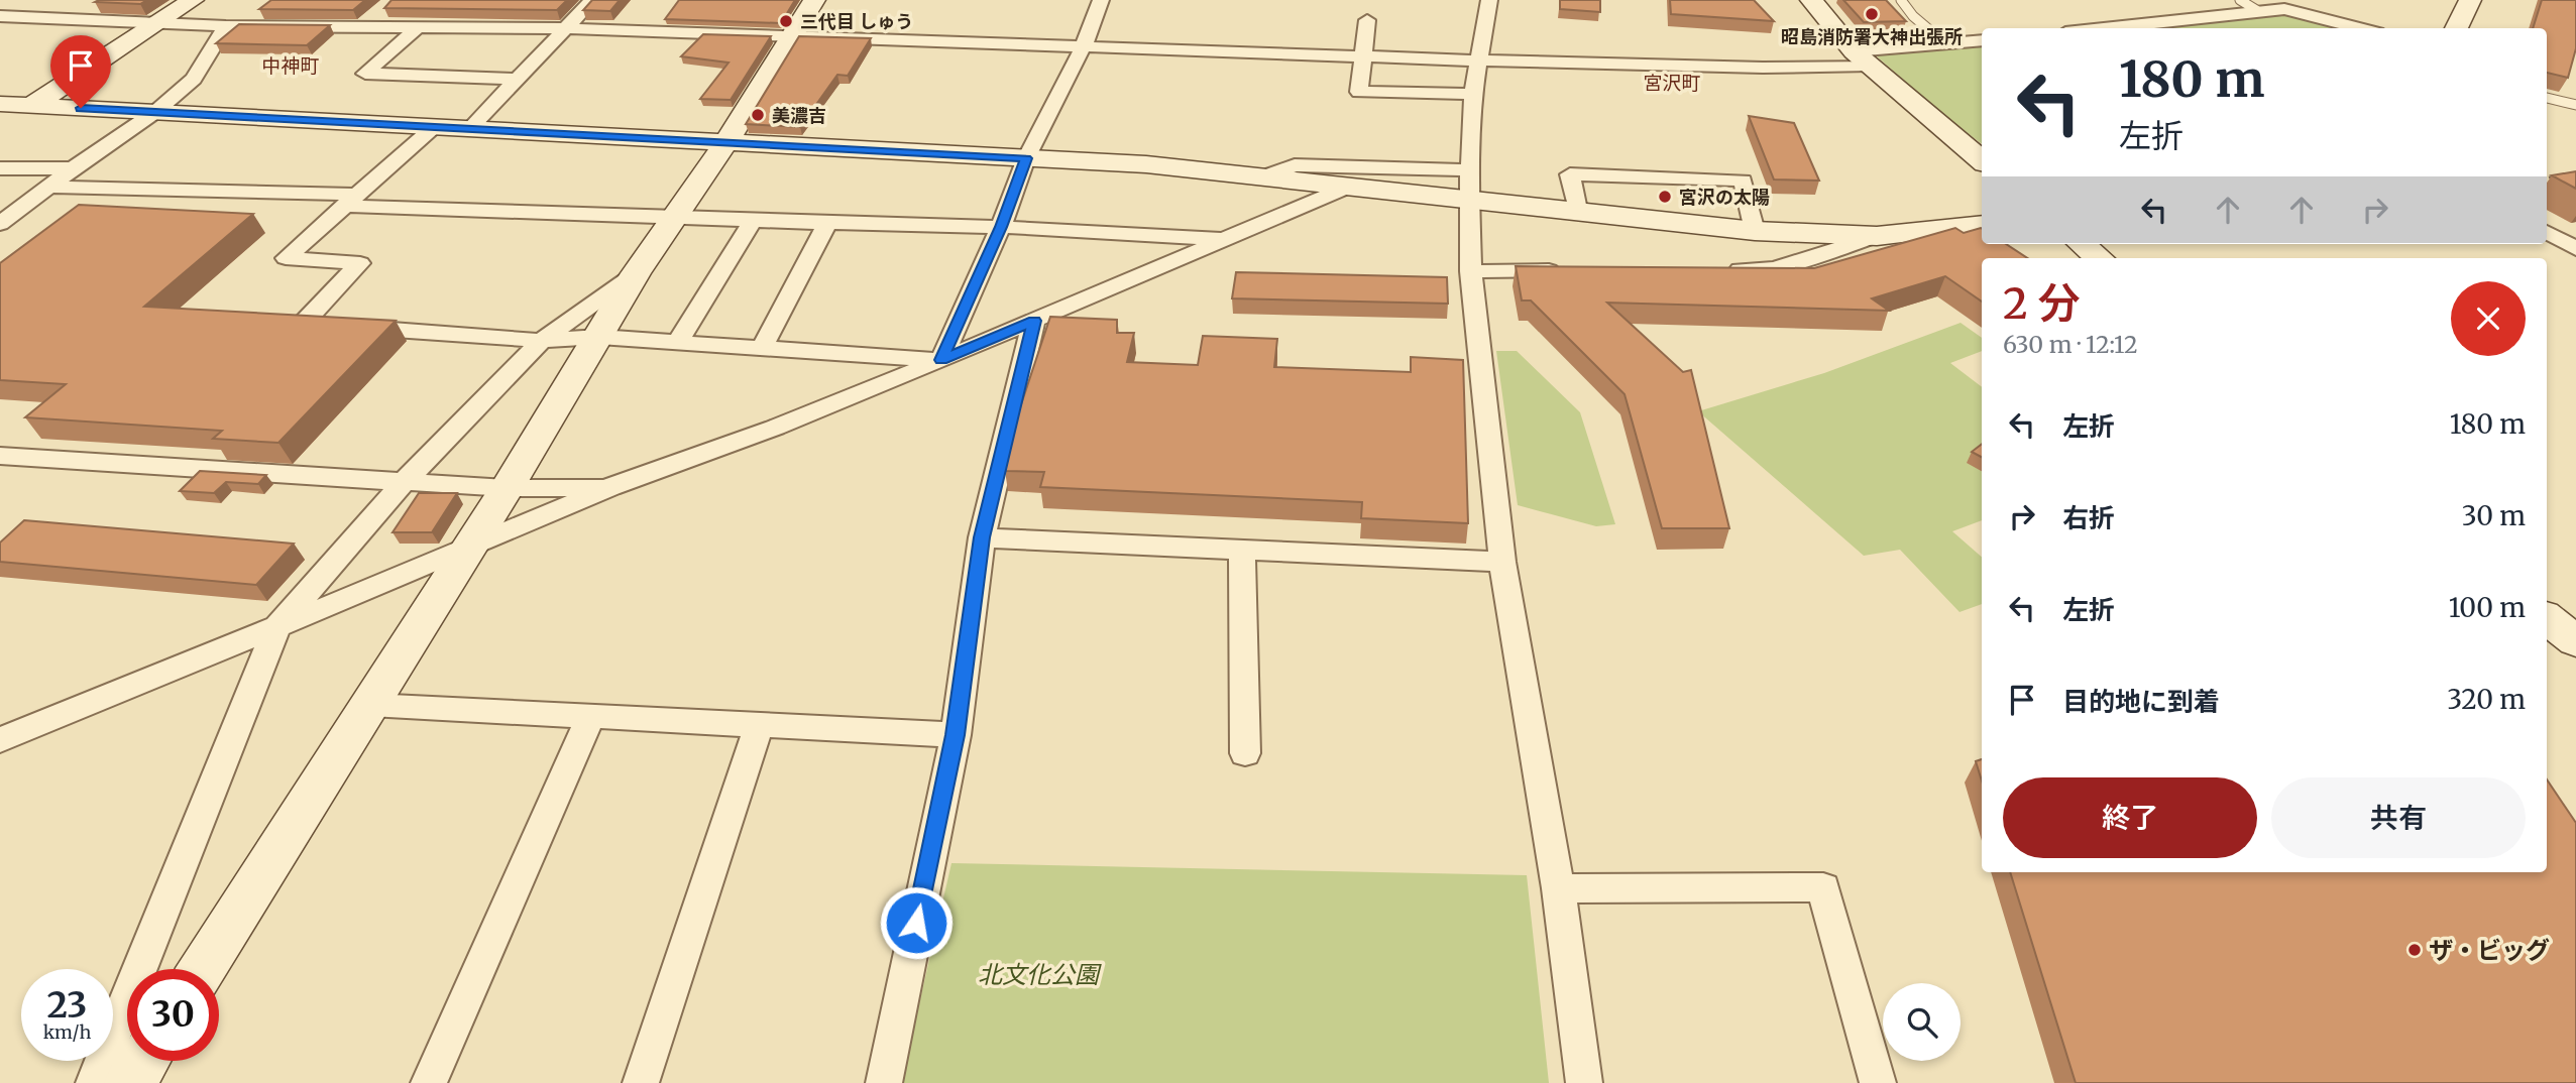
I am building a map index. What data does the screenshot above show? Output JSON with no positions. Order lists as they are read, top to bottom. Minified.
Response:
{"districts":["中神町","宮沢町"],"parks":["北文化公園"],"places":["昭島消防署大神出張所","三代目 しゅう","美濃吉","宮沢の太陽","ザ・ビッグ"],"page":{"turn":["180 m","左折"],"heading":["2 分","630 m · 12:12"],"list":[{"name":"左折","value":"180 m"},{"name":"右折","value":"30 m"},{"name":"左折","value":"100 m"},{"name":"目的地に到着","value":"320 m"}],"buttons":["終了","共有"],"speed":"23 km/h","limit":"30"}}
